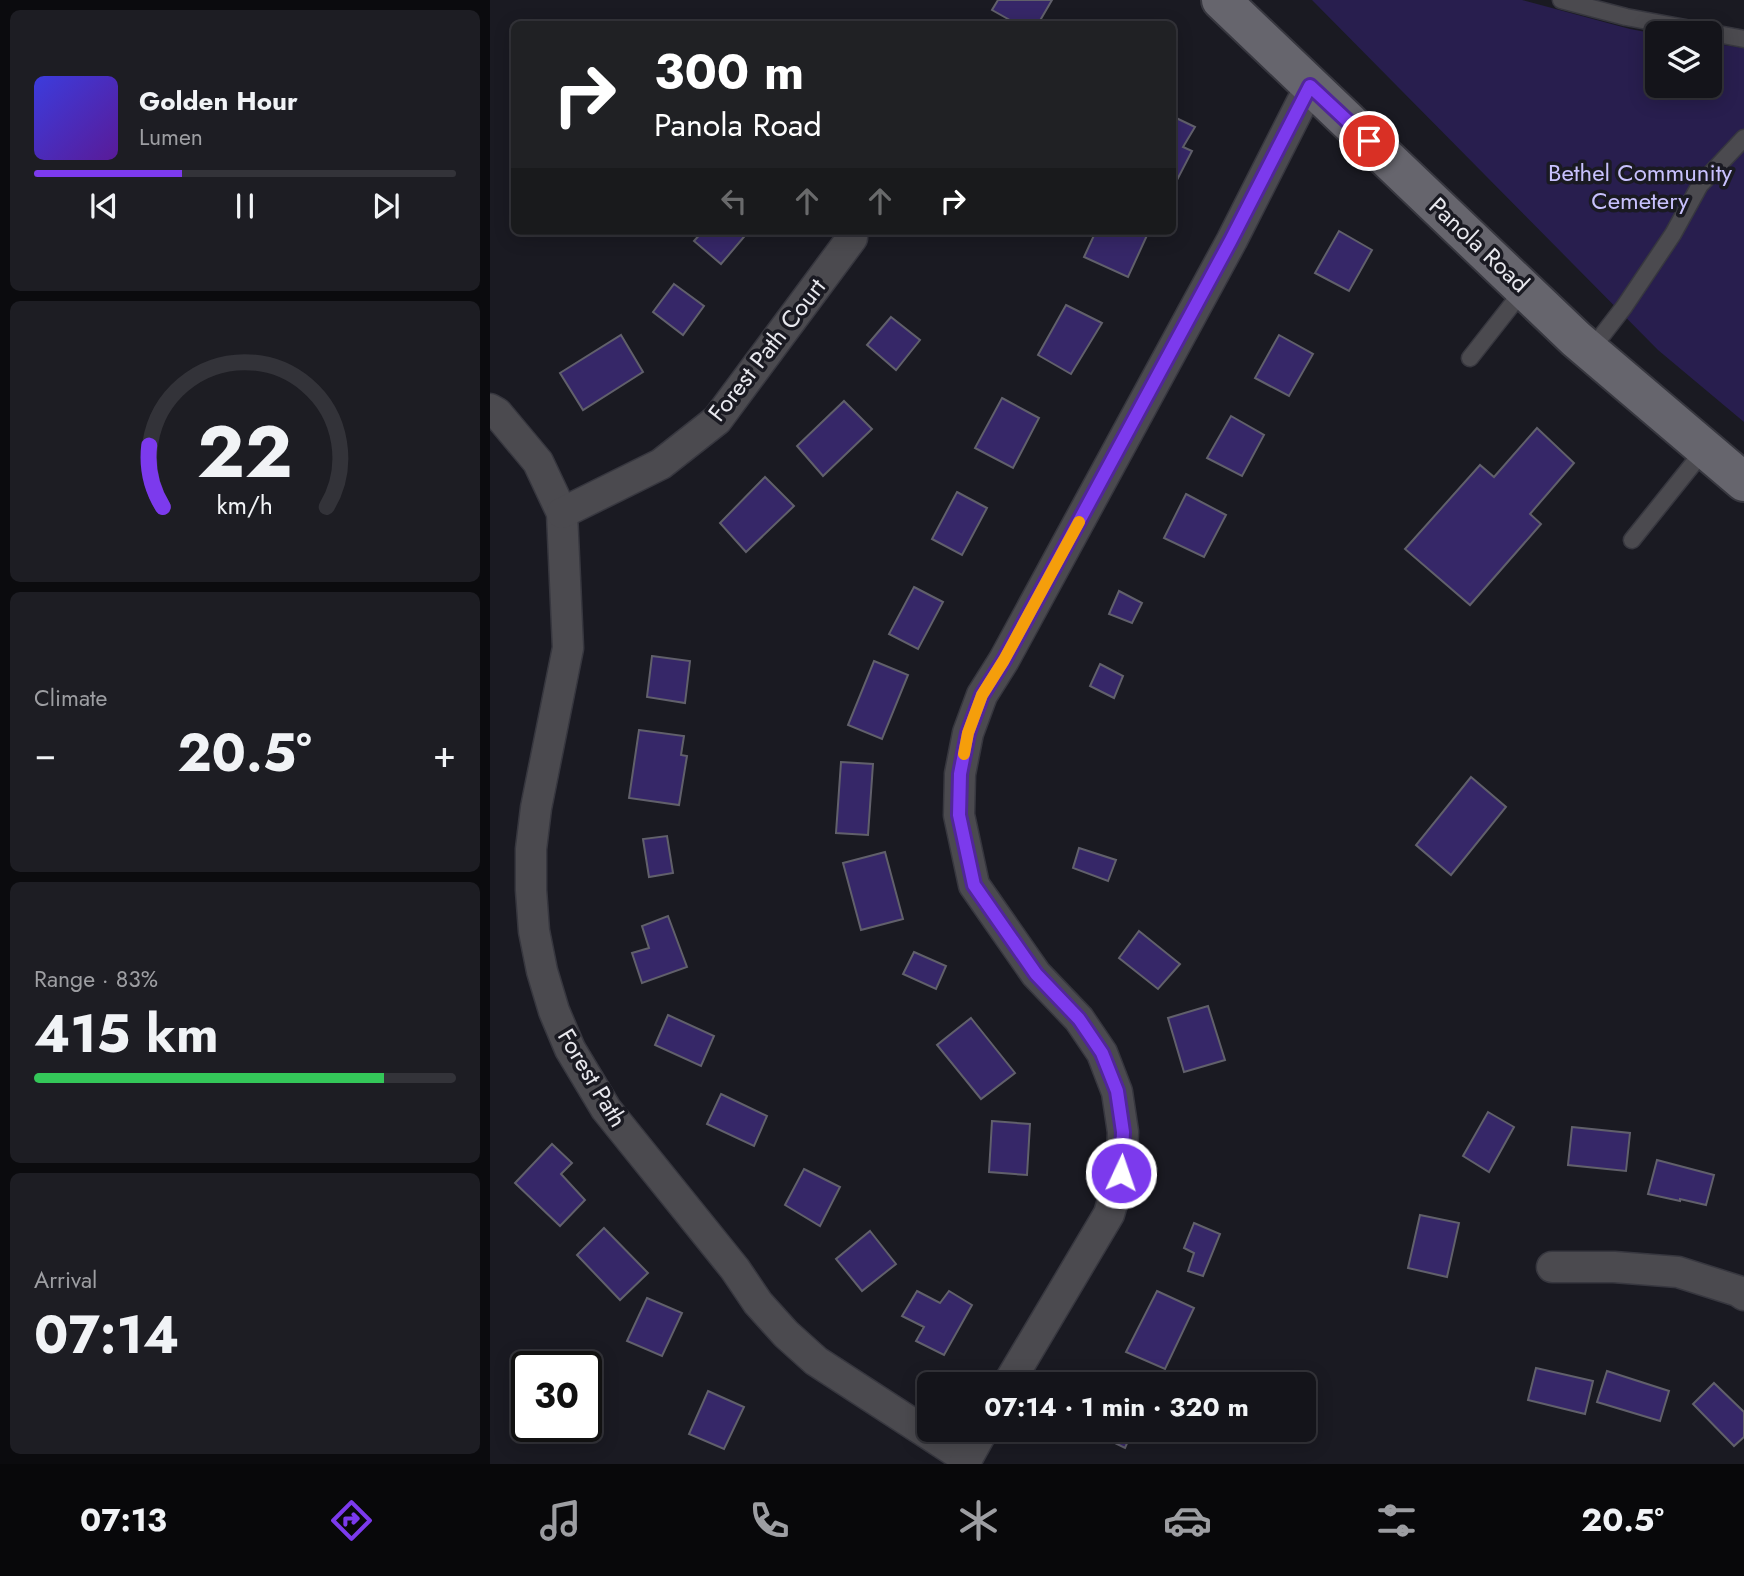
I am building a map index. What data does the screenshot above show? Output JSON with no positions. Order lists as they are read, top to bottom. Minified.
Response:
{"streets":{"main road":["Panola Road"],"street":["Forest Path Court","Forest Path"]},"crossings":[["Forest Path Court","Forest Path"]],"parks":["Bethel Community Cemetery"],"page":{"turn":["300 m","Panola Road"],"song":["Golden Hour","Lumen"],"tile":["Climate",["Range · 83%","415 km"],["Arrival","07:14"]],"heat":["−","20.5°","+"],"limit":"30","trip":"07:14 · 1 min · 320 m","tabs":["07:13","20.5°"],"gauge":["22","km/h"]}}
